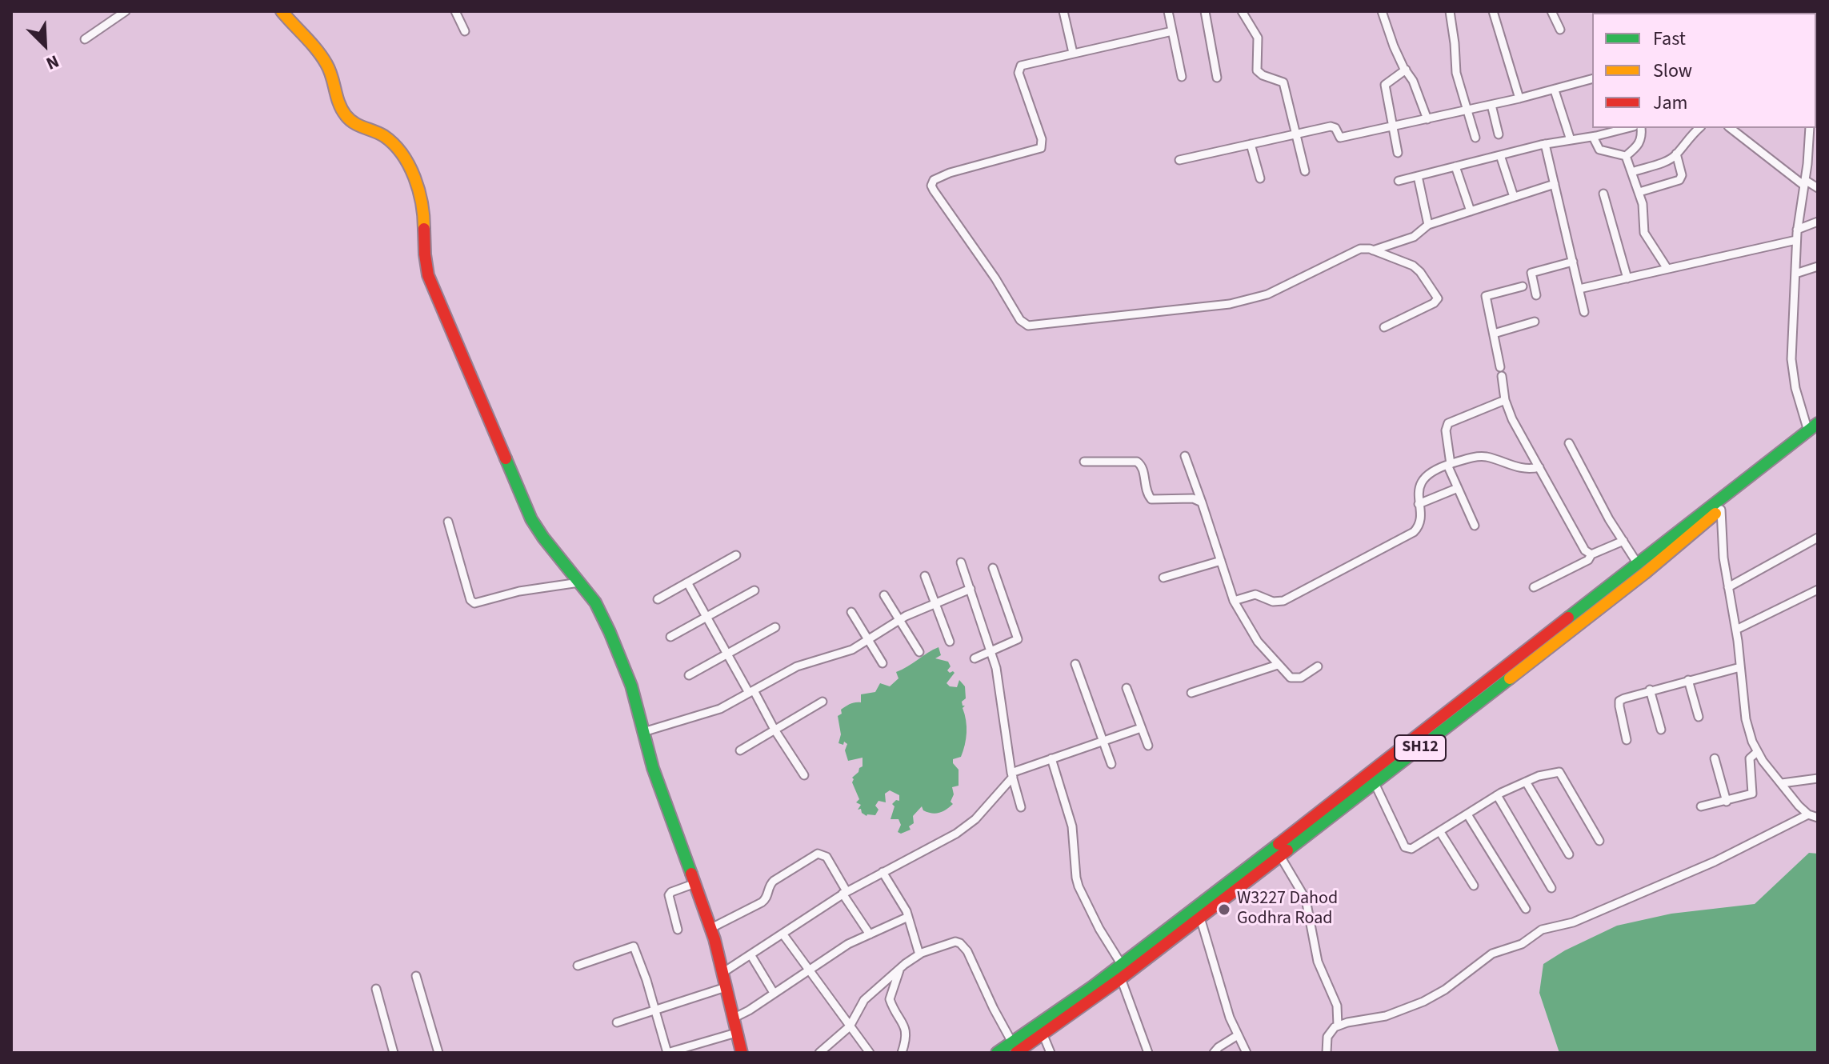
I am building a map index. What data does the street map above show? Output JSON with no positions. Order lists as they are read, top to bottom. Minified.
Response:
{"streets":{"main road":["SH12"]},"places":["W3227 Dahod Godhra Road"],"legend":["Fast","Slow","Jam"],"north":"bottom right"}
